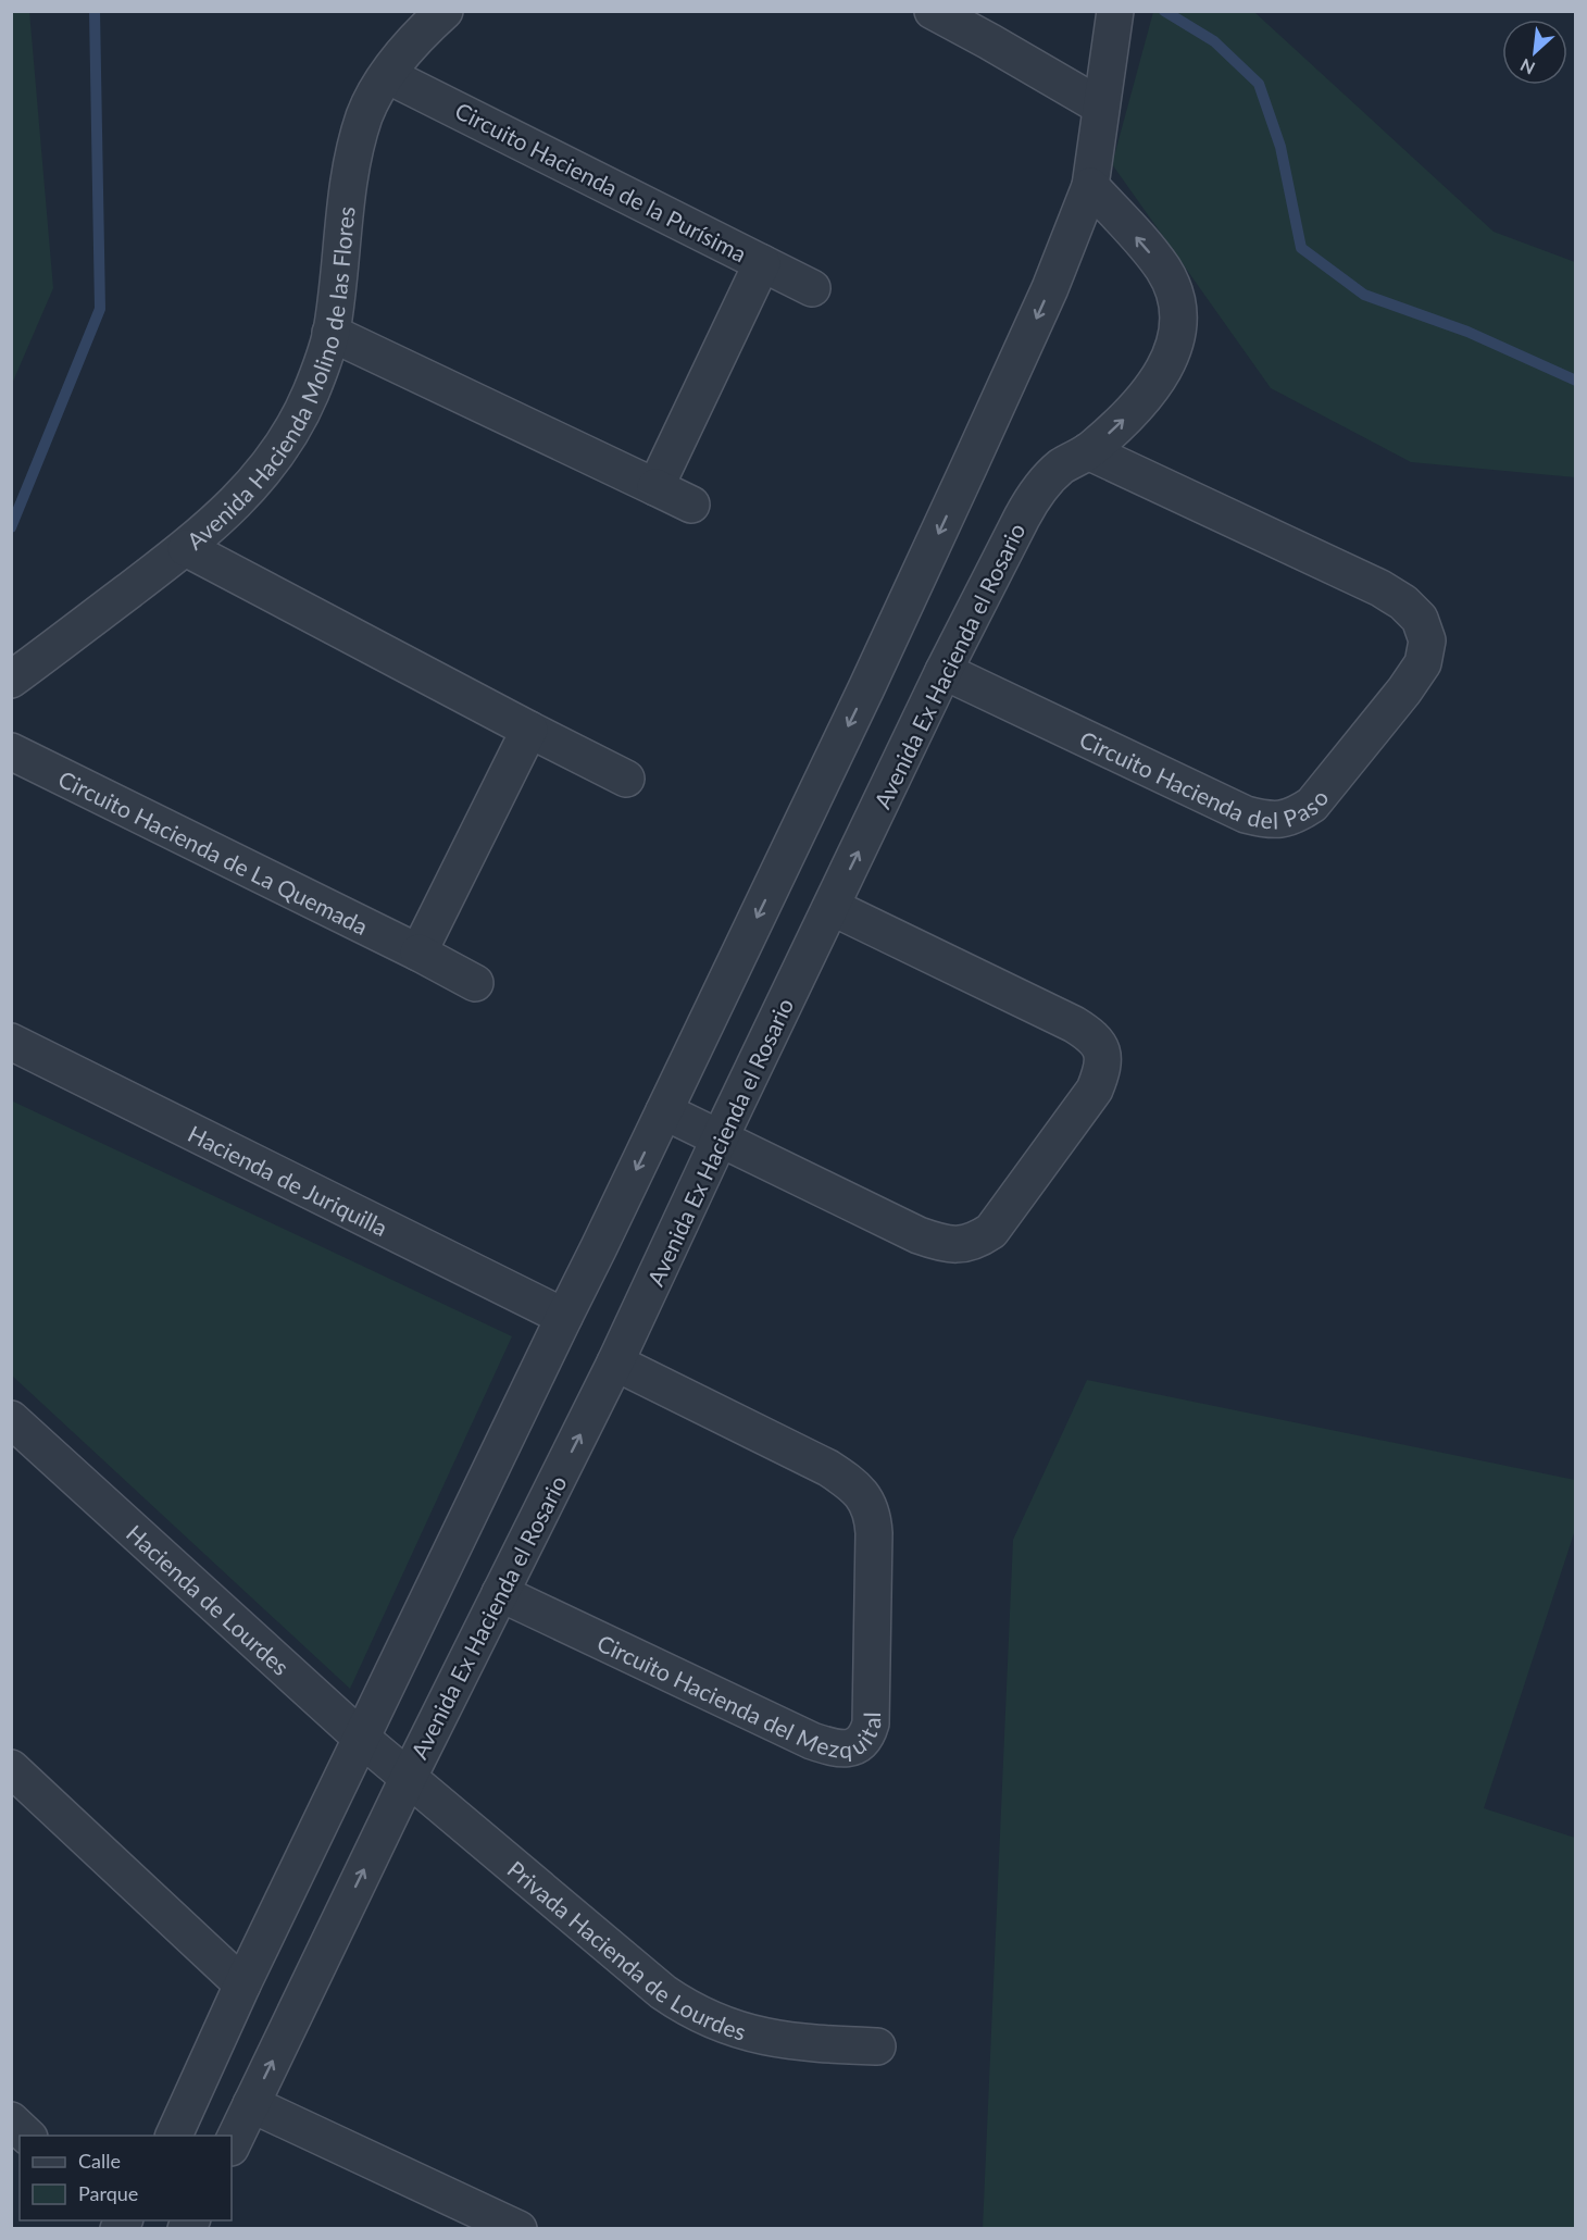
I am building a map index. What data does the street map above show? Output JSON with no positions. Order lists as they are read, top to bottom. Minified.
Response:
{"streets":{"street":["Circuito Hacienda de la Purísima","Avenida Hacienda Molino de las Flores","Avenida Ex Hacienda el Rosario","Circuito Hacienda del Paso","Circuito Hacienda de La Quemada","Hacienda de Juriquilla","Hacienda de Lourdes","Circuito Hacienda del Mezquital","Privada Hacienda de Lourdes"]},"crossings":[["Circuito Hacienda de la Purísima","Avenida Hacienda Molino de las Flores"],["Avenida Ex Hacienda el Rosario","Circuito Hacienda del Paso"],["Avenida Ex Hacienda el Rosario","Hacienda de Lourdes"],["Avenida Ex Hacienda el Rosario","Circuito Hacienda del Mezquital"],["Avenida Ex Hacienda el Rosario","Privada Hacienda de Lourdes"],["Hacienda de Lourdes","Privada Hacienda de Lourdes"]],"legend":["Calle","Parque"],"north":"bottom left"}
